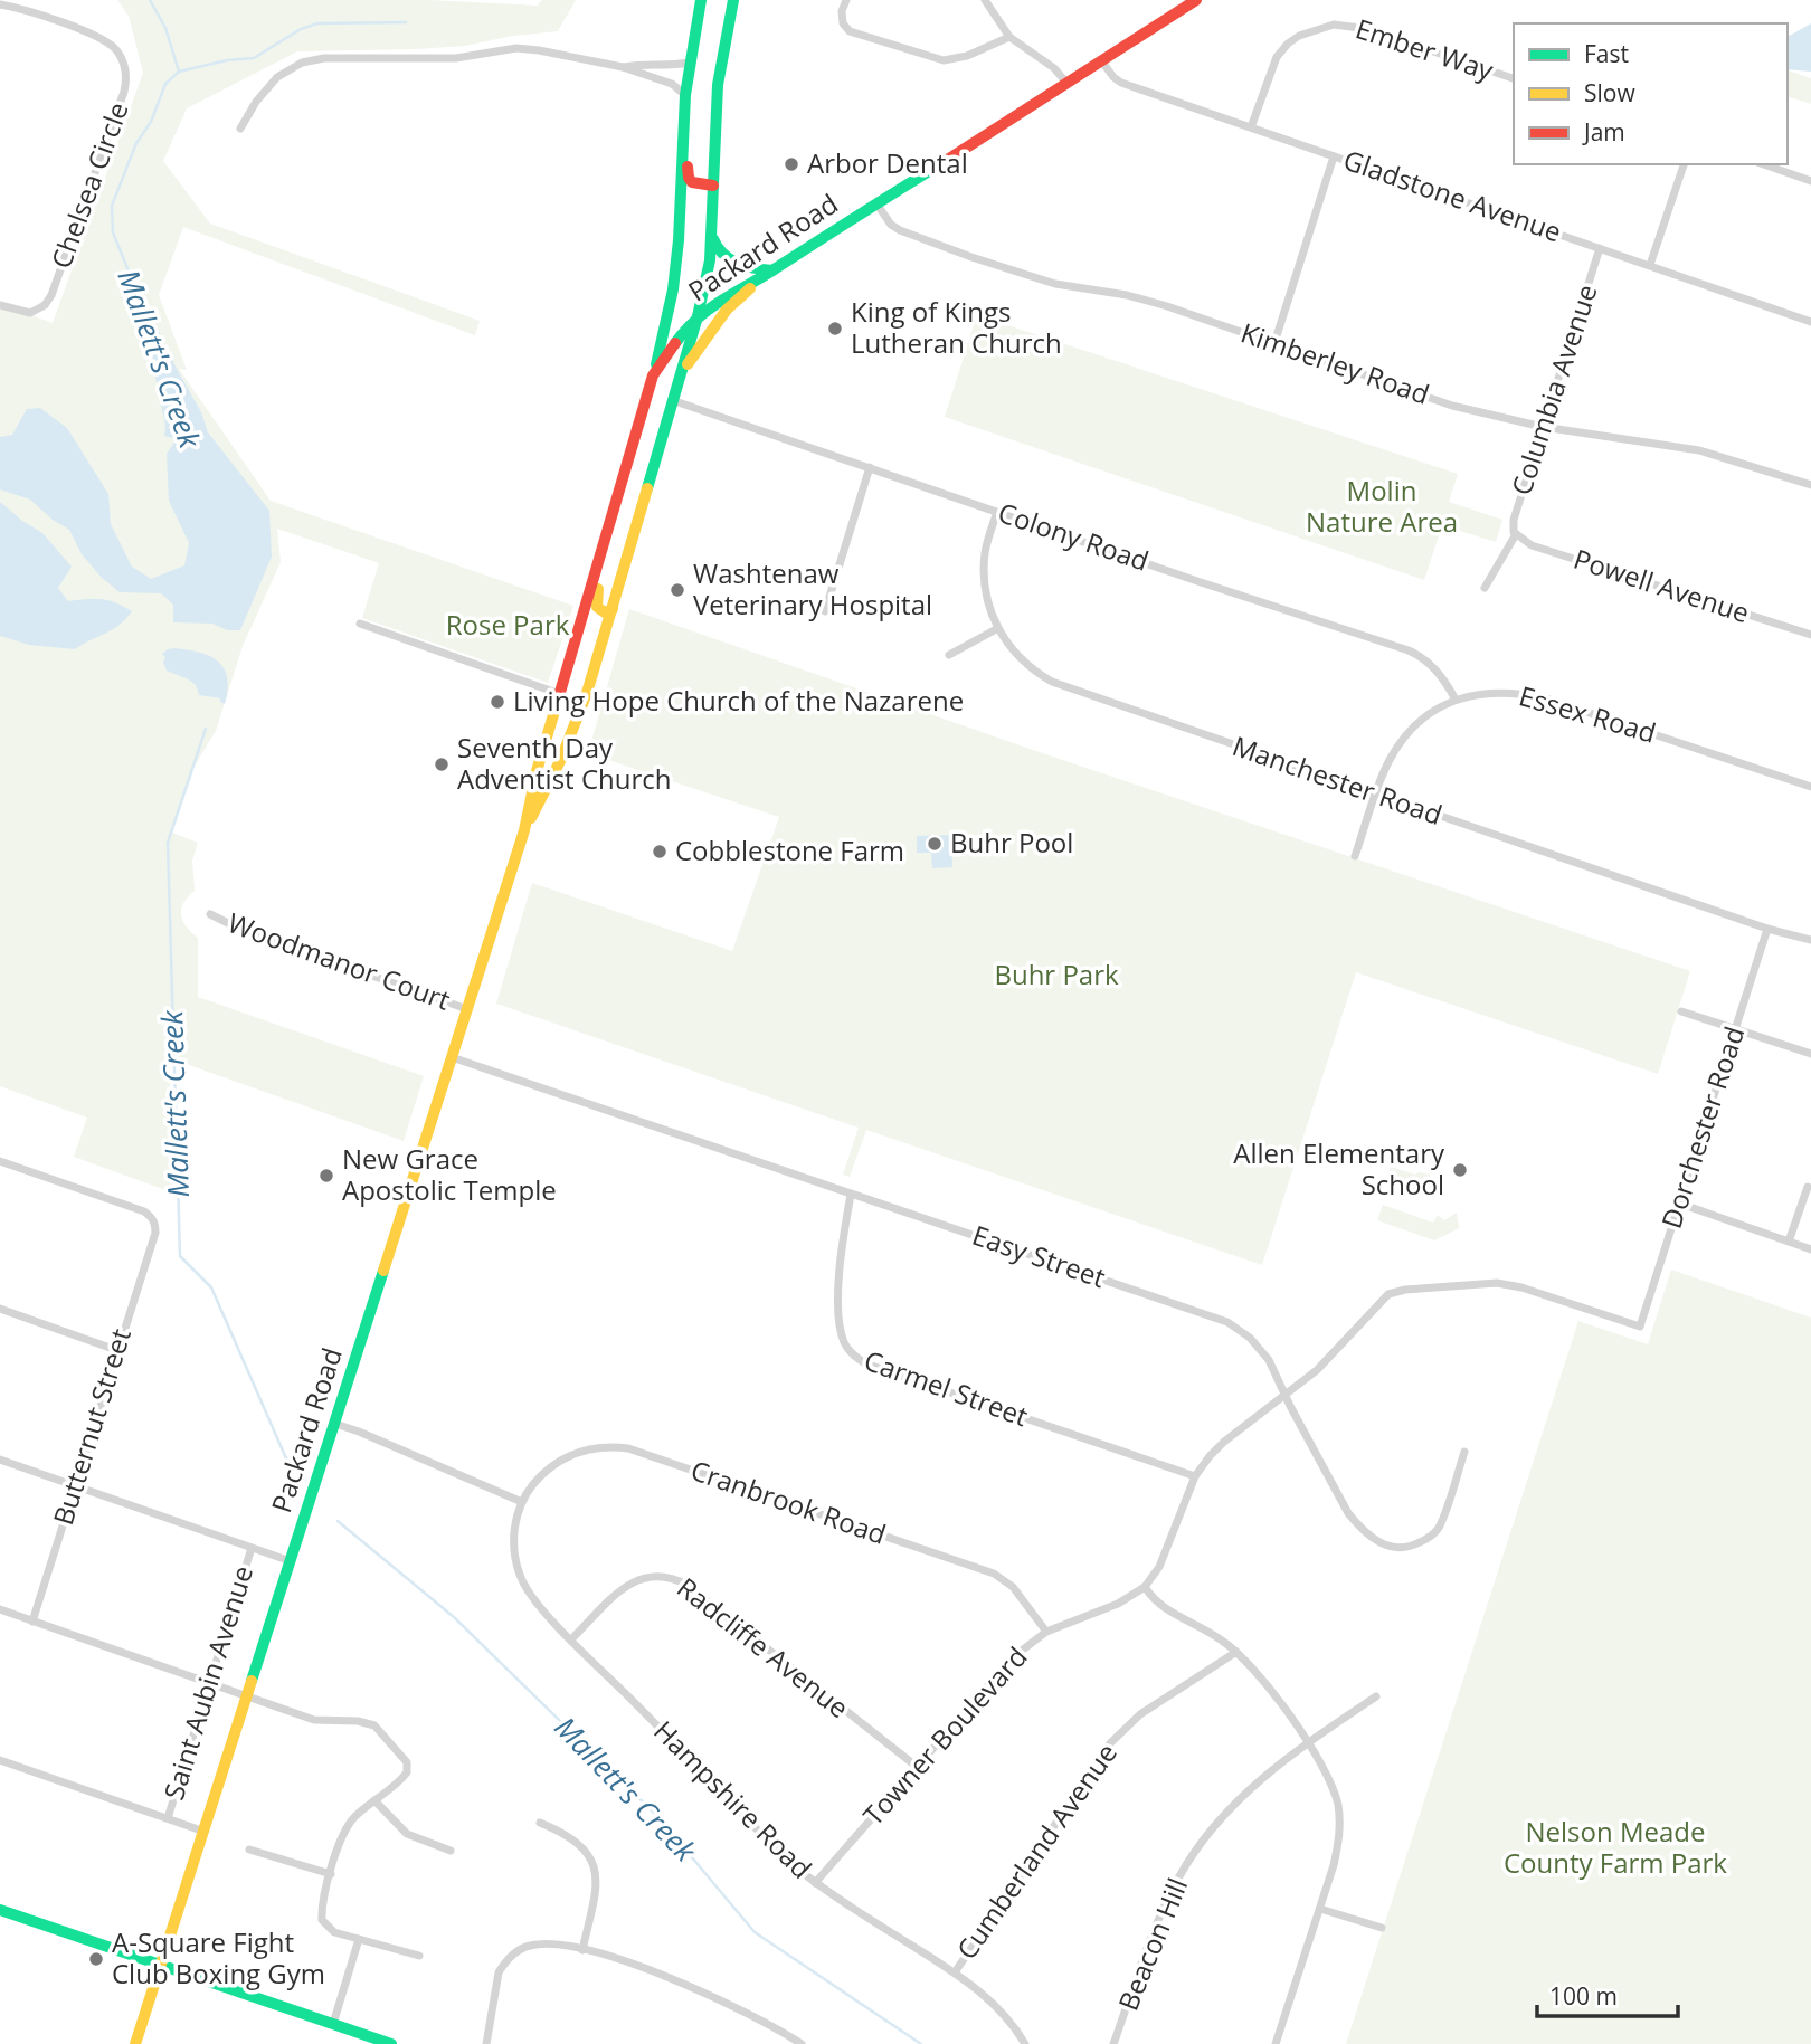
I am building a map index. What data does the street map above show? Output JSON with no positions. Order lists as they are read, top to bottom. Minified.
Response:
{"streets":{"main road":["Packard Road"],"street":["Ember Way","Chelsea Circle","Gladstone Avenue","Kimberley Road","Columbia Avenue","Colony Road","Powell Avenue","Essex Road","Manchester Road","Woodmanor Court","Dorchester Road","Easy Street","Carmel Street","Butternut Street","Cranbrook Road","Radcliffe Avenue","Saint Aubin Avenue","Towner Boulevard","Hampshire Road","Cumberland Avenue","Beacon Hill"]},"crossings":[["Ember Way","Gladstone Avenue"],["Gladstone Avenue","Packard Road"],["Gladstone Avenue","Columbia Avenue"],["Packard Road","Kimberley Road"],["Packard Road","Colony Road"],["Packard Road","Woodmanor Court"],["Packard Road","Easy Street"],["Kimberley Road","Columbia Avenue"],["Columbia Avenue","Powell Avenue"],["Colony Road","Essex Road"],["Colony Road","Manchester Road"],["Essex Road","Manchester Road"],["Manchester Road","Dorchester Road"],["Dorchester Road","Towner Boulevard"],["Easy Street","Carmel Street"],["Easy Street","Towner Boulevard"],["Carmel Street","Towner Boulevard"],["Cranbrook Road","Towner Boulevard"],["Cranbrook Road","Hampshire Road"],["Radcliffe Avenue","Towner Boulevard"],["Radcliffe Avenue","Hampshire Road"],["Towner Boulevard","Hampshire Road"],["Hampshire Road","Cumberland Avenue"]],"water":["Mallett's Creek"],"parks":["Molin Nature Area","Rose Park","Buhr Park","Nelson Meade County Farm Park"],"places":["Arbor Dental","King of Kings Lutheran Church","Washtenaw Veterinary Hospital","Living Hope Church of the Nazarene","Seventh Day Adventist Church","Buhr Pool","Cobblestone Farm","Allen Elementary School","New Grace Apostolic Temple","A-Square Fight Club Boxing Gym"],"legend":["Fast","Slow","Jam"],"scale_bar":"100 m"}
